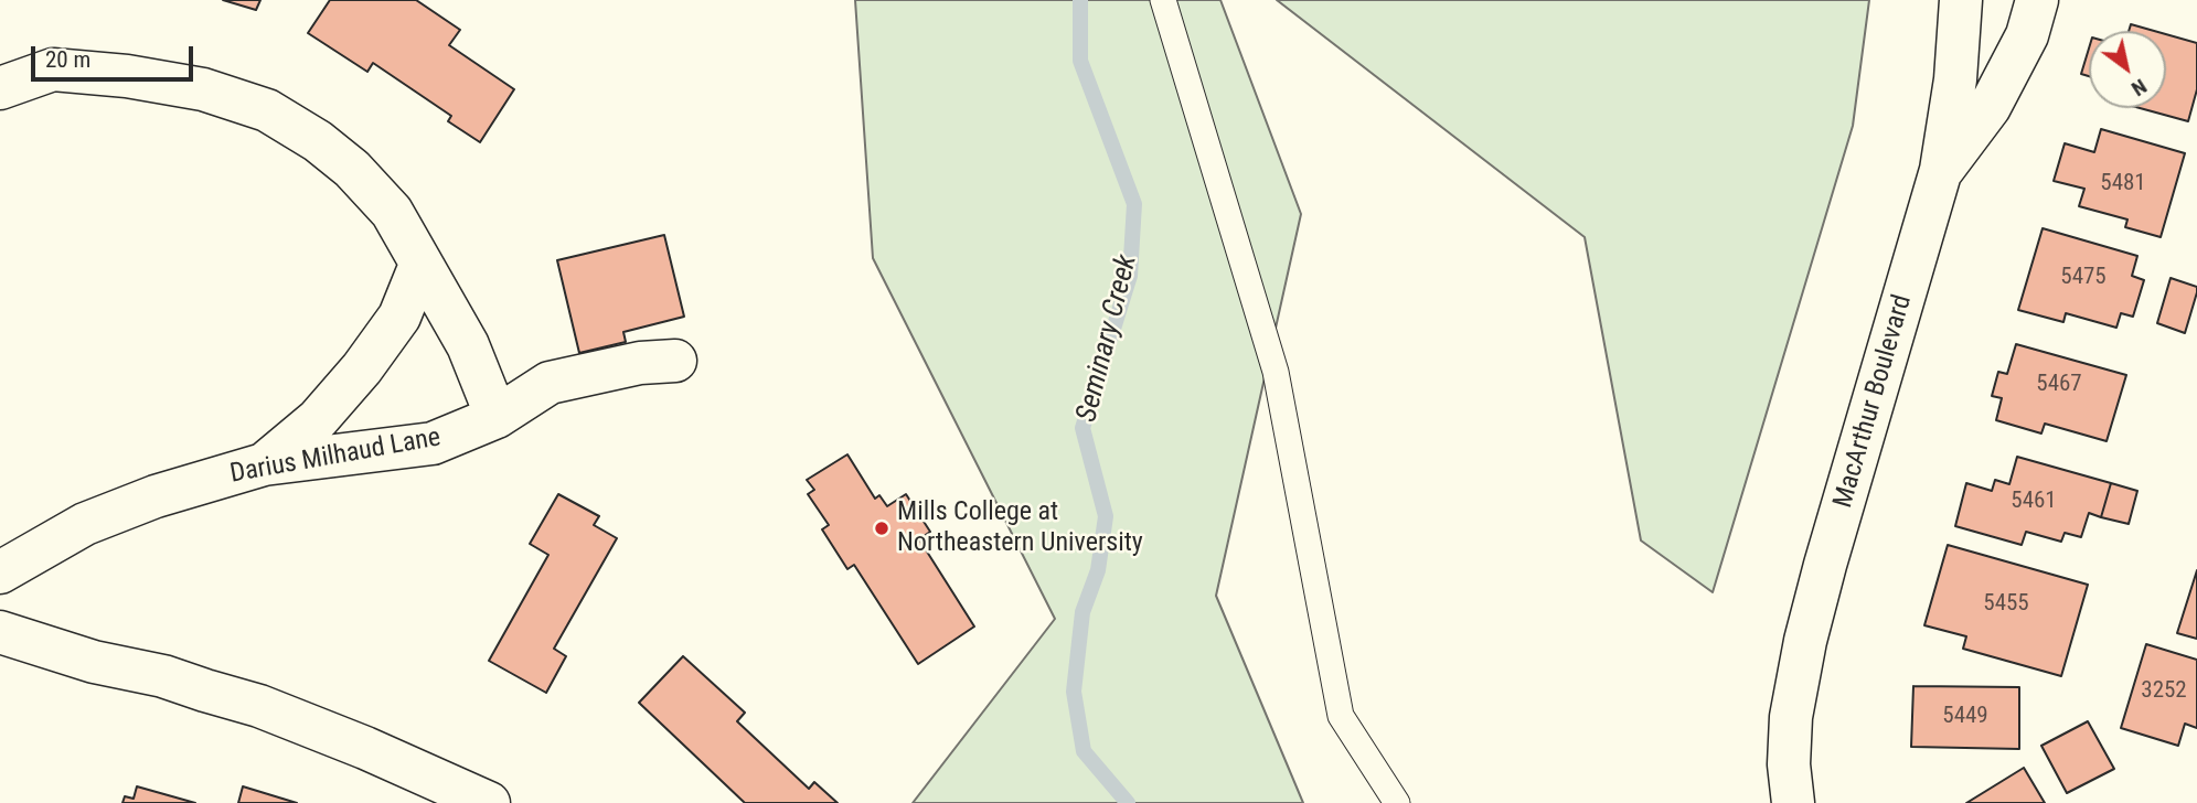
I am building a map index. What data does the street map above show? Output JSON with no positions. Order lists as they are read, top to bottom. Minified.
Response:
{"streets":{"street":["MacArthur Boulevard","Darius Milhaud Lane"]},"water":["Seminary Creek"],"places":["Mills College at Northeastern University"],"house_numbers":["5481","5475","5467","5461","5455","3252","5449"],"scale_bar":"20 m","north":"bottom right"}
